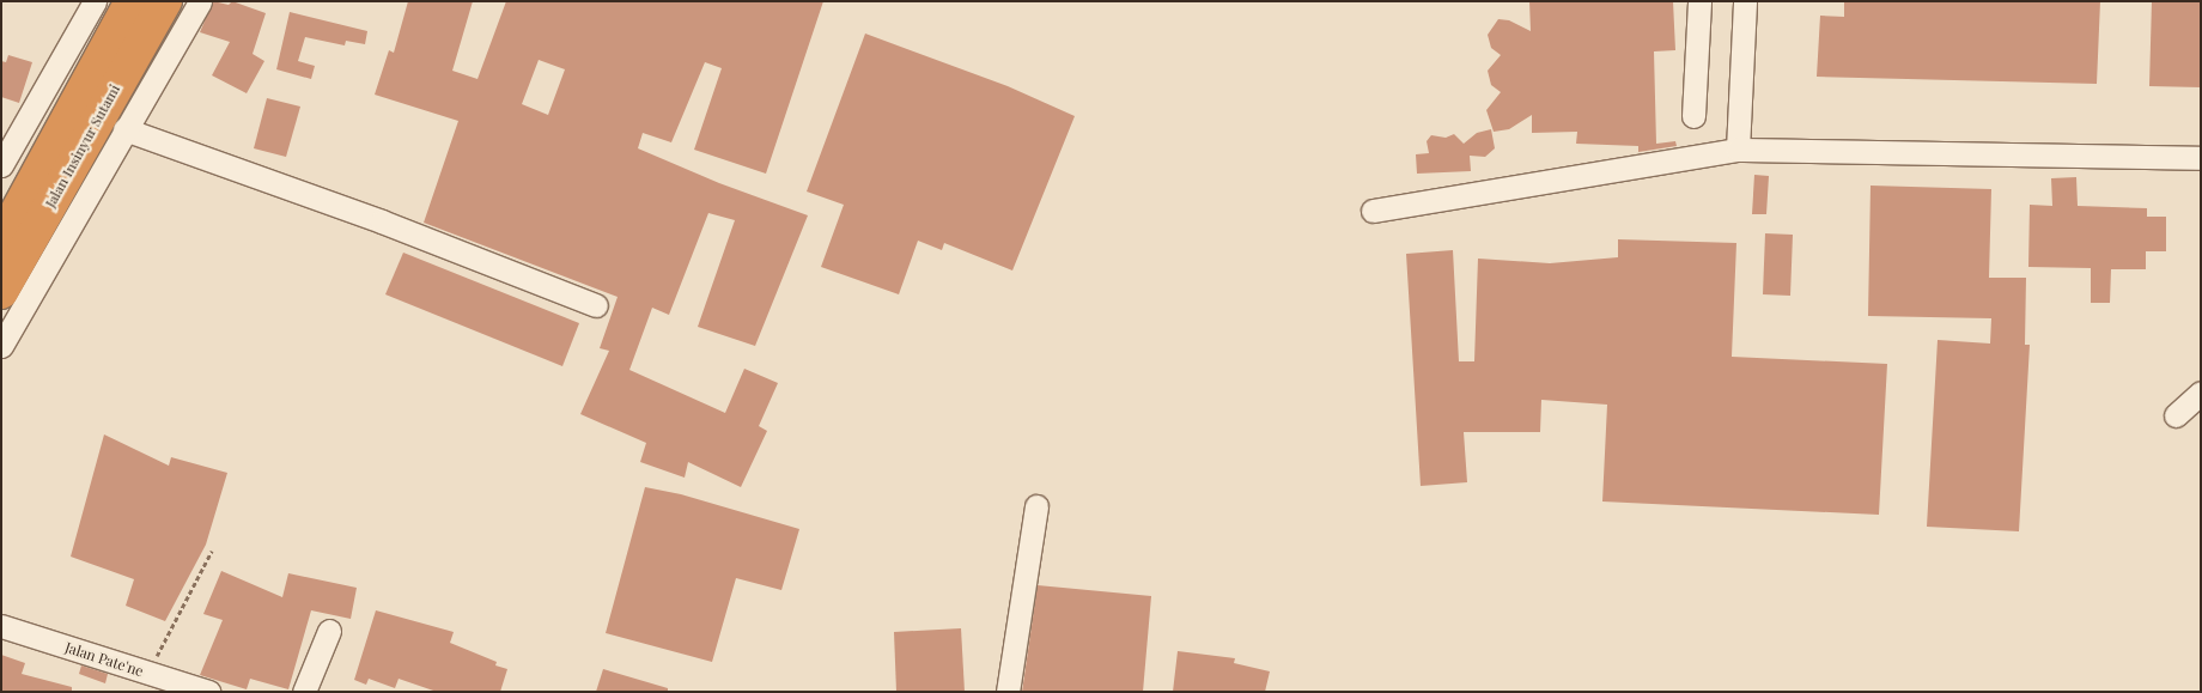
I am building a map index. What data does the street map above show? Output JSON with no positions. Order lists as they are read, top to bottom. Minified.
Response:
{"streets":{"highway":["Jalan Insinyur Sutami"],"street":["Jalan Pate'ne"]}}
